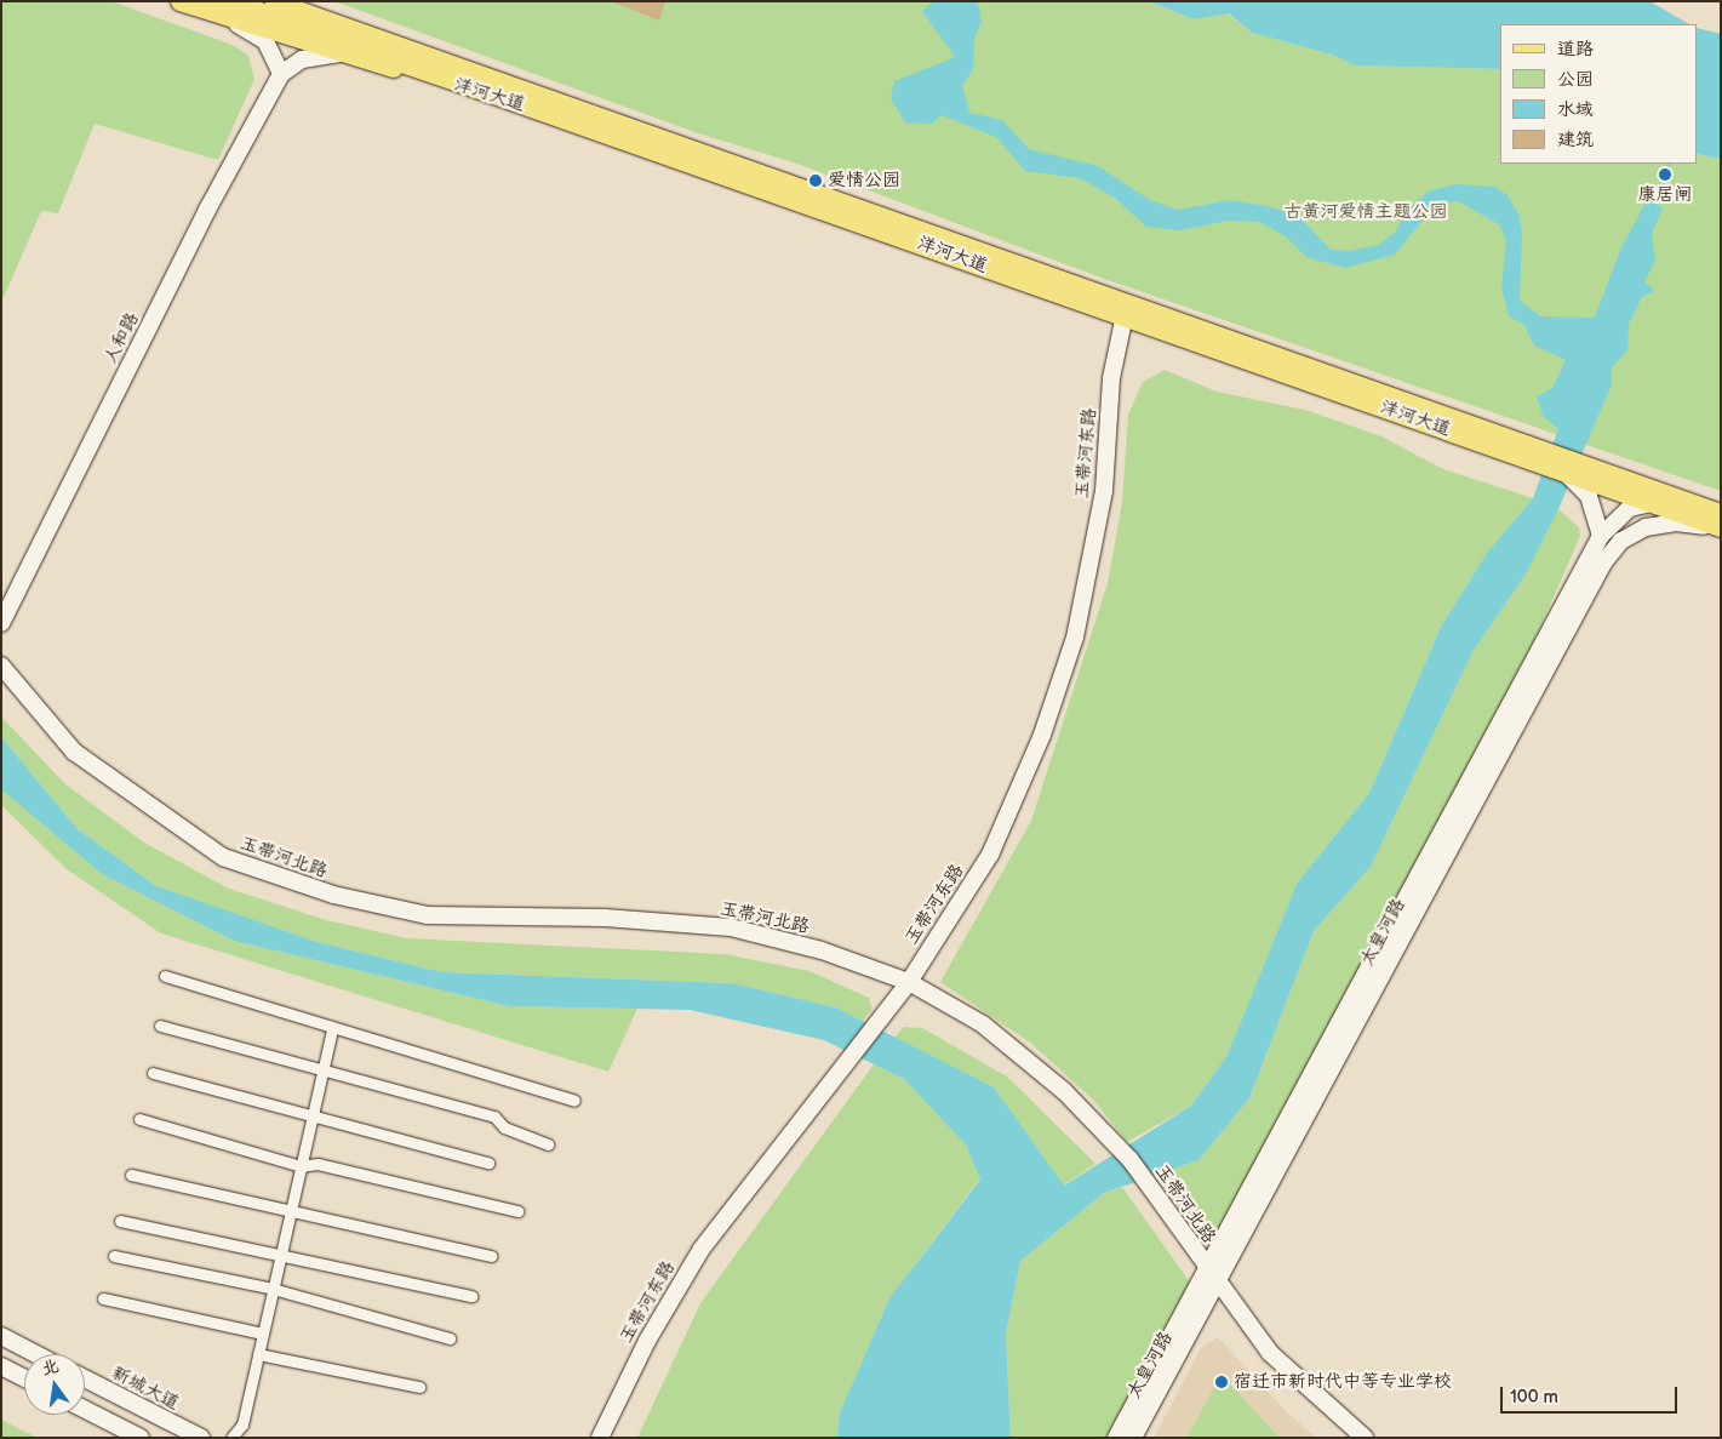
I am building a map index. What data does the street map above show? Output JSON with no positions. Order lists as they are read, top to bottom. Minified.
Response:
{"streets":{"main road":["洋河大道"],"street":["人和路","玉带河东路","玉带河北路","太皇河路","新城大道"]},"crossings":[["洋河大道","玉带河东路"],["洋河大道","太皇河路"],["玉带河东路","玉带河北路"],["玉带河北路","太皇河路"]],"parks":["古黄河爱情主题公园"],"places":["康居闸","爱情公园","宿迁市新时代中等专业学校"],"legend":["道路","公园","水域","建筑"],"scale_bar":"100 m","north":"top"}
